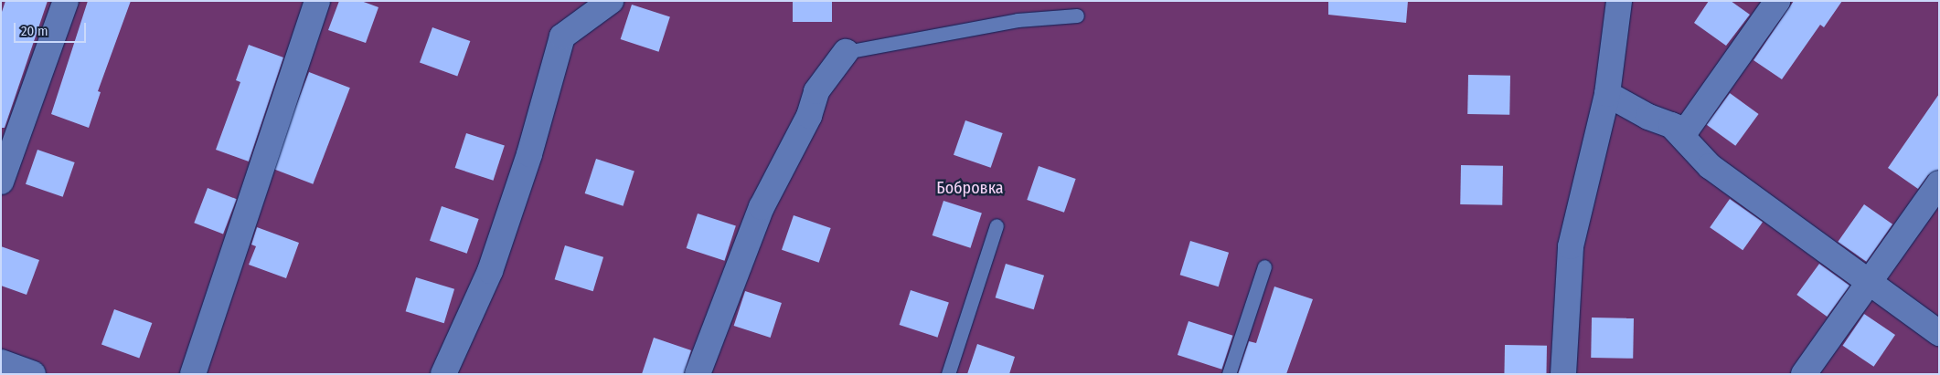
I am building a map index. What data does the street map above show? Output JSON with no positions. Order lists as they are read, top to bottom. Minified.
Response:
{"parks":["Бобровка"],"scale_bar":"20 m"}
